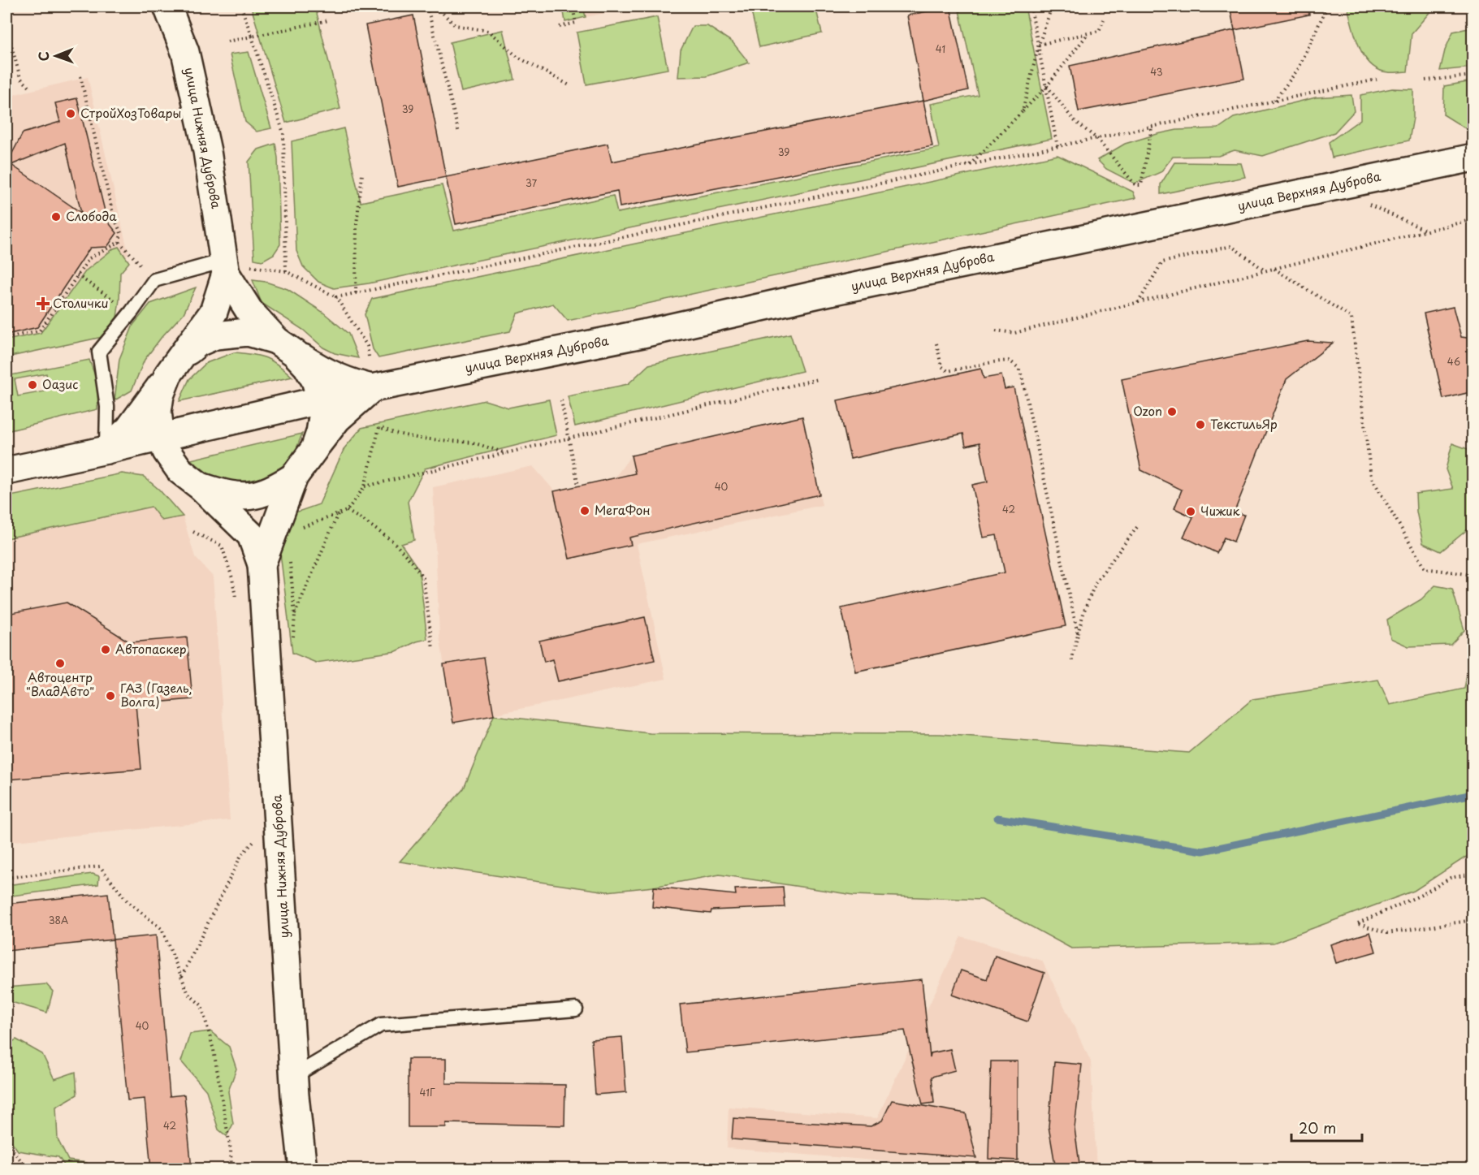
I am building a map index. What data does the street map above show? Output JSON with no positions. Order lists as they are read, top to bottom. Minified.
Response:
{"streets":{"street":["улица Нижняя Дуброва","улица Верхняя Дуброва"]},"crossings":[["улица Нижняя Дуброва","улица Верхняя Дуброва"]],"places":{"other":["СтройХозТовары","Слобода","Оазис","Ozon","ТекстильЯр","МегаФон","Чижик","Автопаскер","Автоцентр \"ВладАвто\"","ГАЗ (Газель, Волга)"],"health":["Столички"]},"house_numbers":["41","43","39","39","37","46","40","42","38А","40","41Г","42"],"scale_bar":"20 m","north":"left"}
